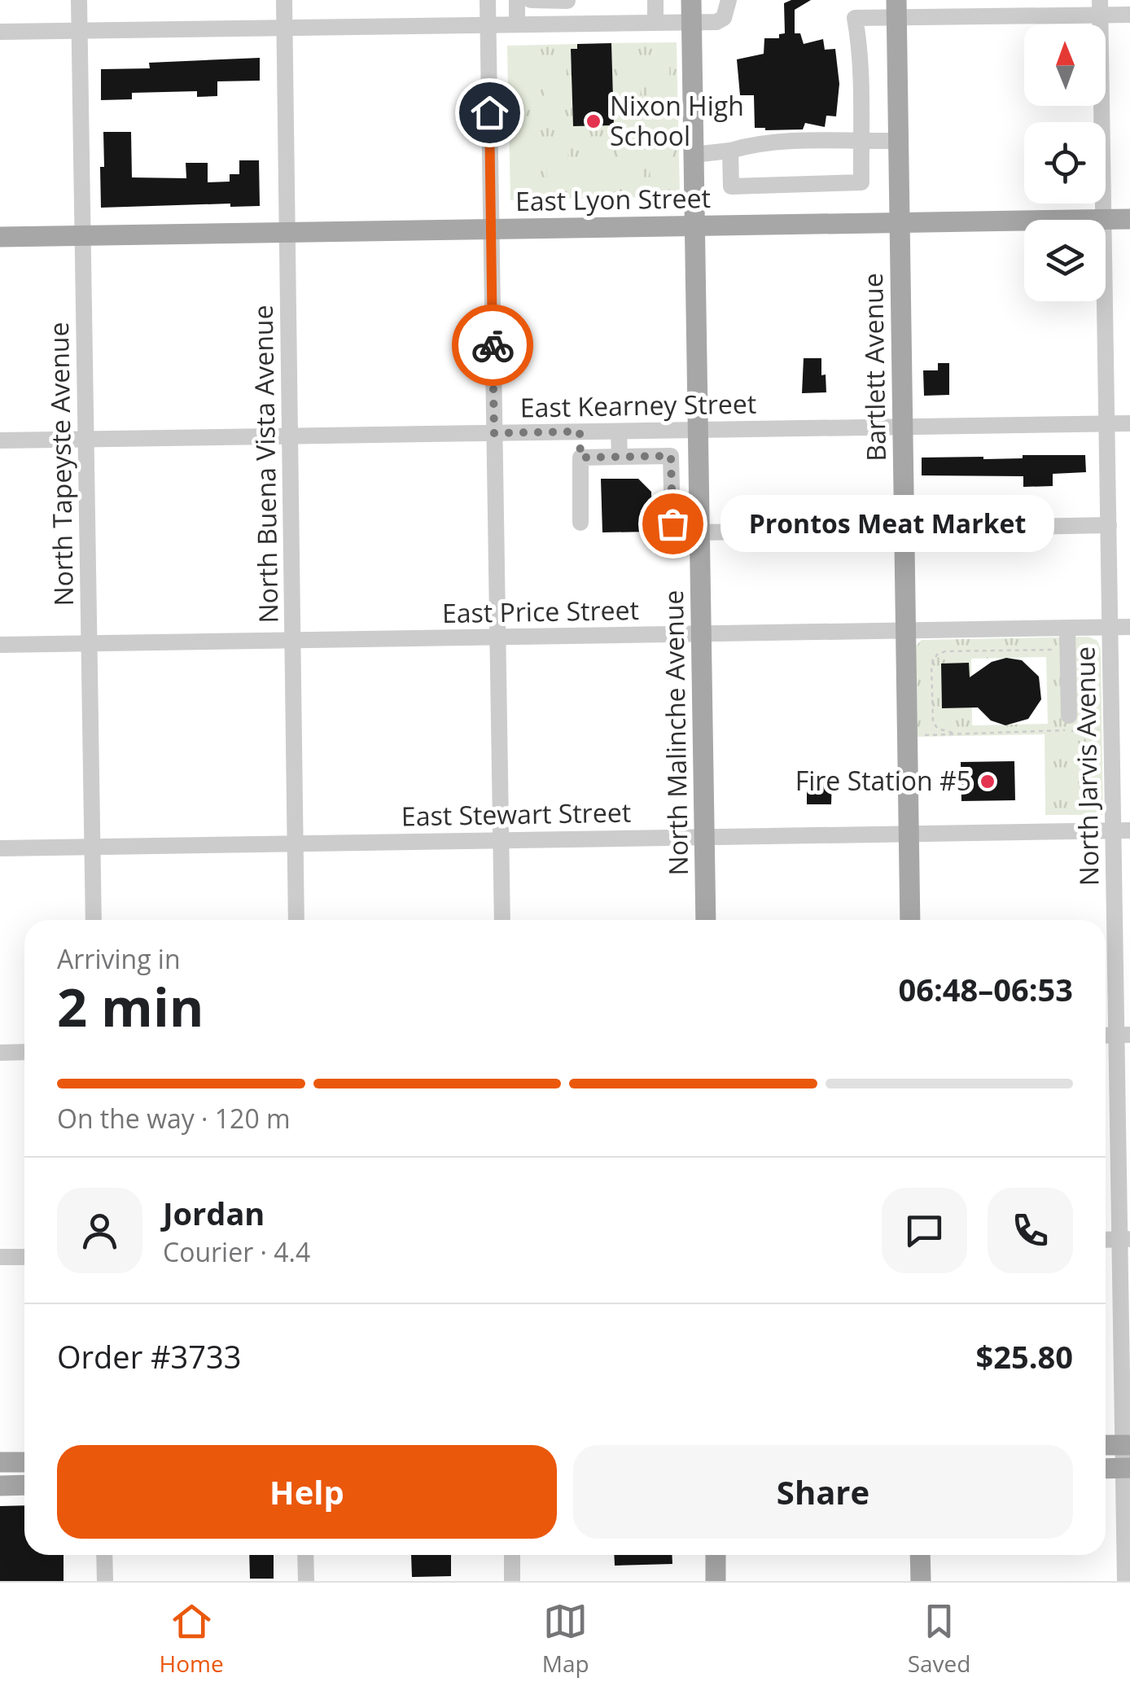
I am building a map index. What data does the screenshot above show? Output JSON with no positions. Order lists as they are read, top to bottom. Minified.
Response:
{"streets":{"main road":["East Lyon Street","Bartlett Avenue","North Malinche Avenue"],"street":["East Kearney Street","North Tapeyste Avenue","North Buena Vista Avenue","East Price Street","North Jarvis Avenue","East Stewart Street"]},"crossings":[["East Lyon Street","Bartlett Avenue"],["East Lyon Street","North Tapeyste Avenue"],["East Lyon Street","North Buena Vista Avenue"],["East Lyon Street","North Malinche Avenue"],["East Lyon Street","North Jarvis Avenue"],["Bartlett Avenue","East Kearney Street"],["Bartlett Avenue","East Price Street"],["Bartlett Avenue","East Stewart Street"],["East Kearney Street","North Tapeyste Avenue"],["East Kearney Street","North Buena Vista Avenue"],["East Kearney Street","North Malinche Avenue"],["East Kearney Street","North Jarvis Avenue"],["North Tapeyste Avenue","East Price Street"],["North Tapeyste Avenue","East Stewart Street"],["North Buena Vista Avenue","East Price Street"],["North Buena Vista Avenue","East Stewart Street"],["East Price Street","North Malinche Avenue"],["East Price Street","North Jarvis Avenue"],["North Malinche Avenue","East Stewart Street"],["North Jarvis Avenue","East Stewart Street"]],"places":["Nixon High School","Prontos Meat Market","Fire Station #5"],"north":"top","page":{"bubble":"Prontos Meat Market","heading":["2 min","Arriving in","06:48–06:53"],"panel":["Jordan","Courier · 4.4","Order #3733","$25.80"],"bar":"On the way · 120 m","buttons":["Help","Share"],"tabs":["Home","Map","Saved"]}}
